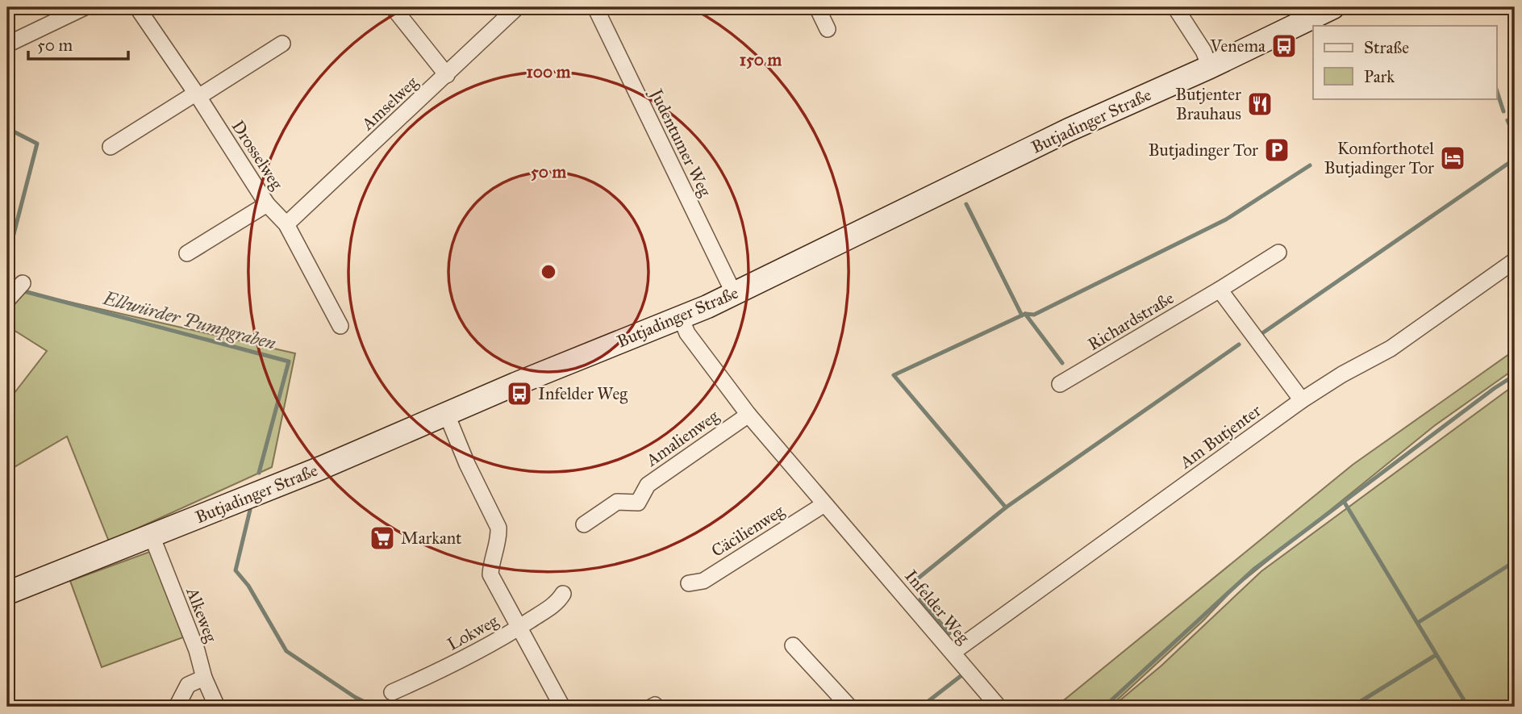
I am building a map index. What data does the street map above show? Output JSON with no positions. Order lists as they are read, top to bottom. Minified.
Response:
{"streets":{"main road":["Butjadinger Straße"],"street":["Amselweg","Judentumer Weg","Drosselweg","Richardstraße","Am Butjenter","Amalienweg","Cäcilienweg","Infelder Weg","Alkeweg","Lokweg"]},"crossings":[["Amselweg","Drosselweg"],["Butjadinger Straße","Judentumer Weg"],["Butjadinger Straße","Infelder Weg"],["Butjadinger Straße","Alkeweg"],["Am Butjenter","Infelder Weg"],["Amalienweg","Infelder Weg"],["Cäcilienweg","Infelder Weg"]],"water":["Ellwürder Pumpgraben"],"places":{"bus stop":["Venema","Infelder Weg"],"restaurant":["Butjenter Brauhaus"],"parking":["Butjadinger Tor"],"hotel":["Komforthotel Butjadinger Tor"],"supermarket":["Markant"]},"legend":["Straße","Park"],"scale_bar":"50 m","rings":["150 m","100 m","50 m"]}
